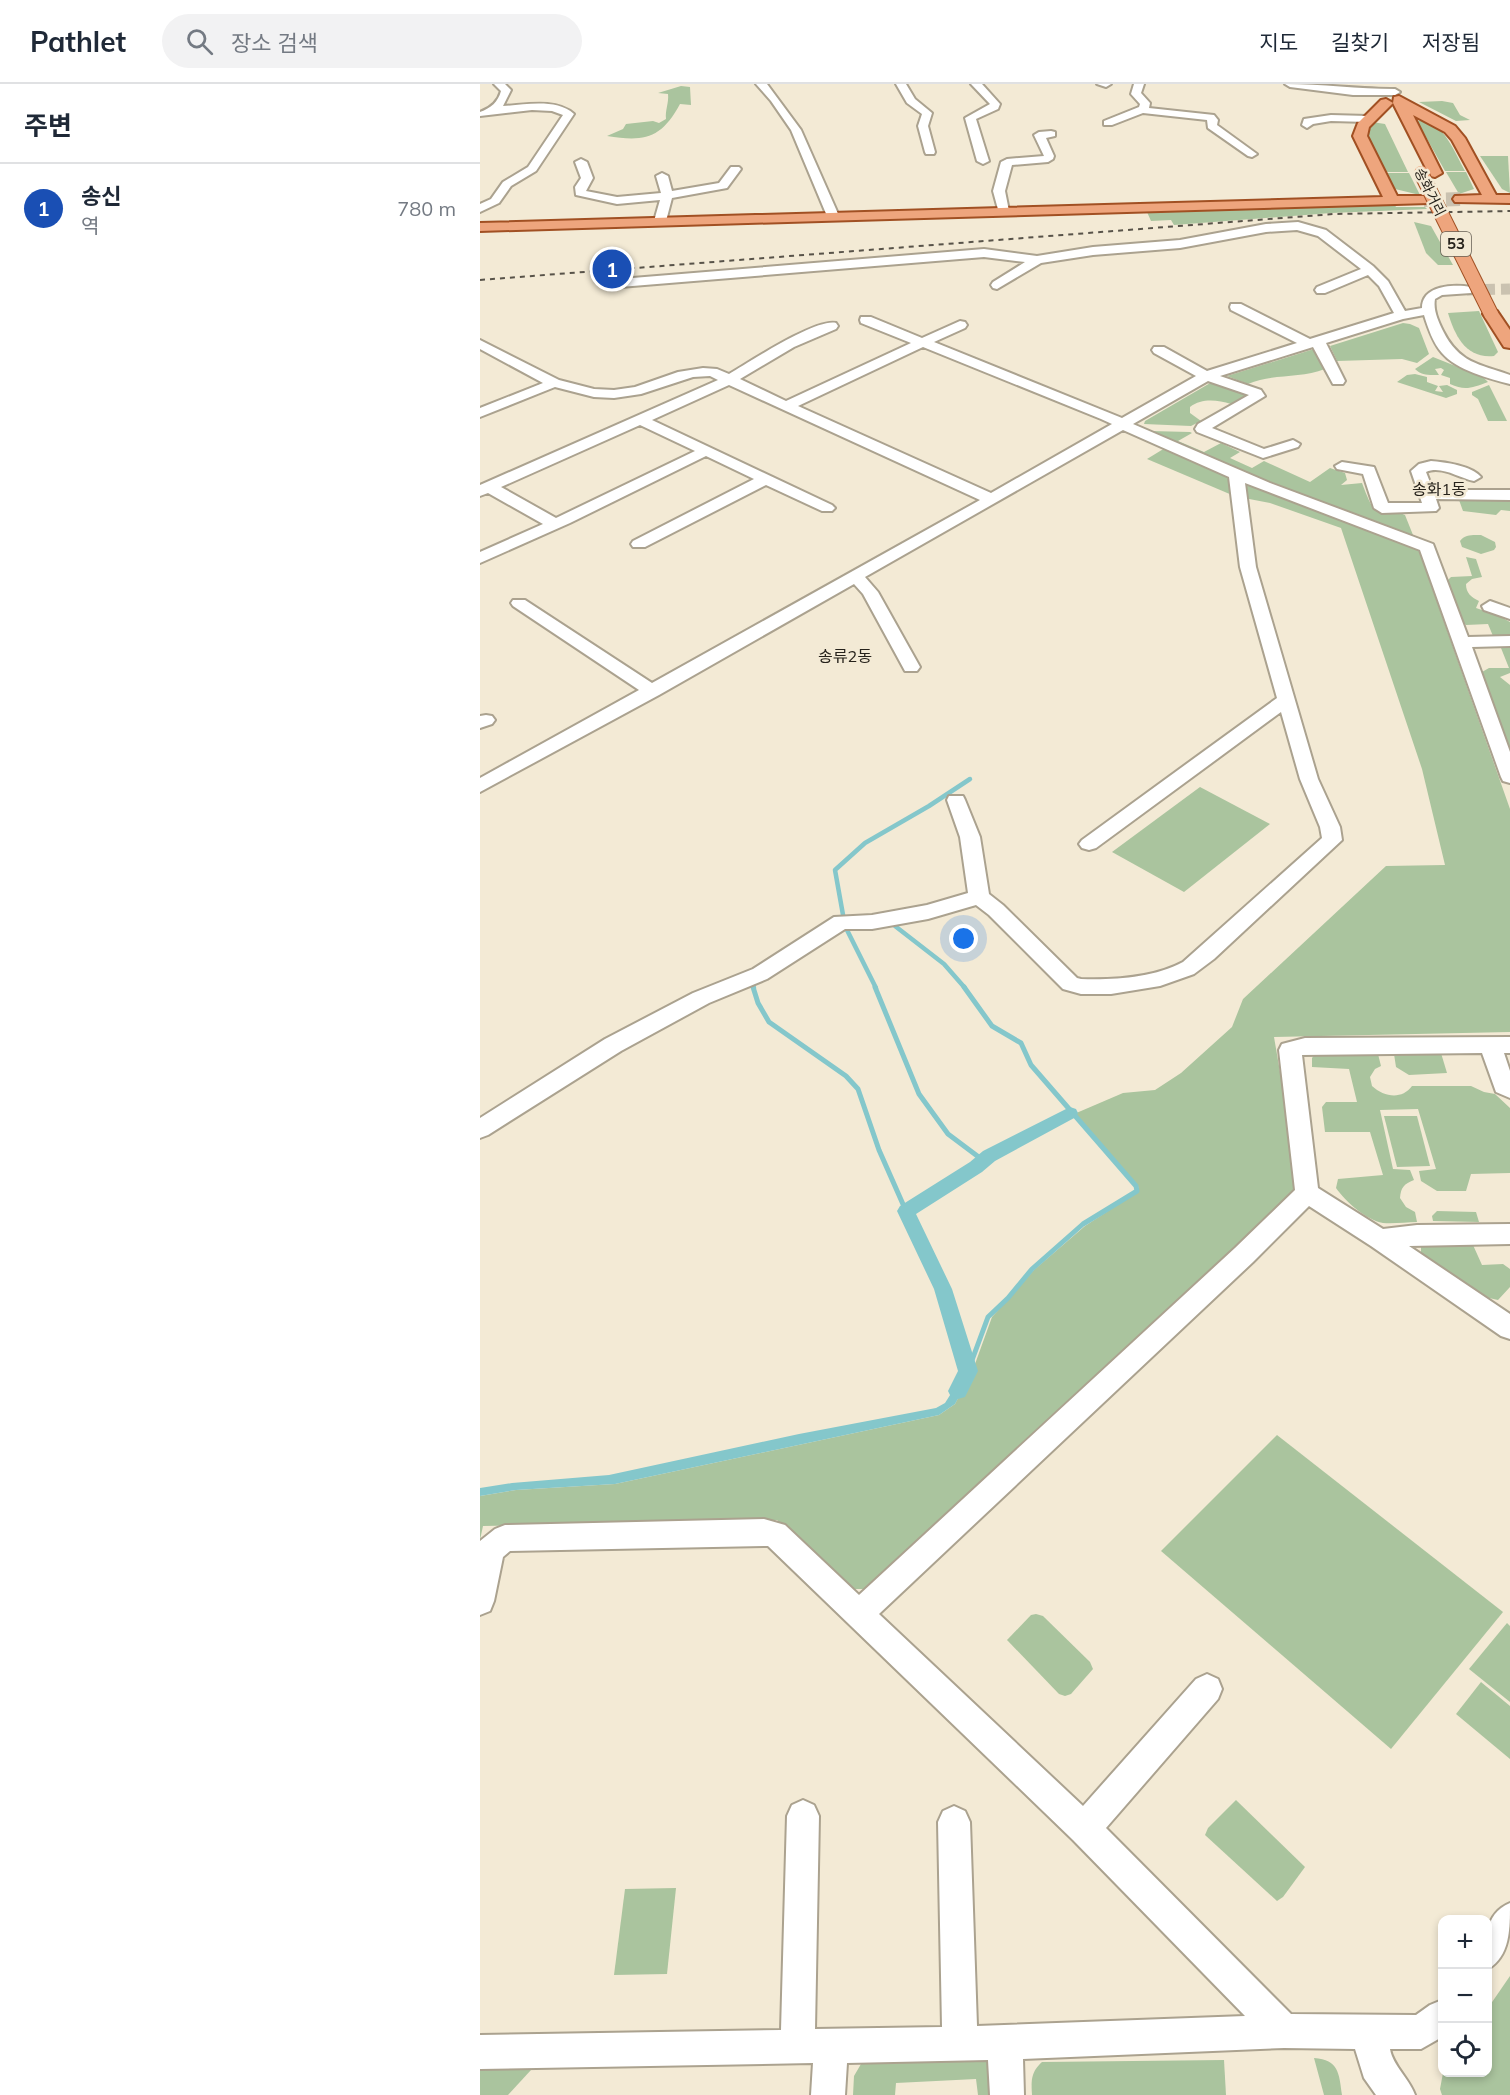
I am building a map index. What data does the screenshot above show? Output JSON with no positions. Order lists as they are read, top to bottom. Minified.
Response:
{"streets":{"main road":["송화거리","53"]},"districts":["송화1동","송류2동"],"page":{"header":"Pathlet","search":"장소 검색","nav":["지도","길찾기","저장됨"],"heading":"주변","list":[{"mark":"1","name":"송신","note":"역","value":"780 m"}],"pins":"1","map_buttons":["+","−"]}}
